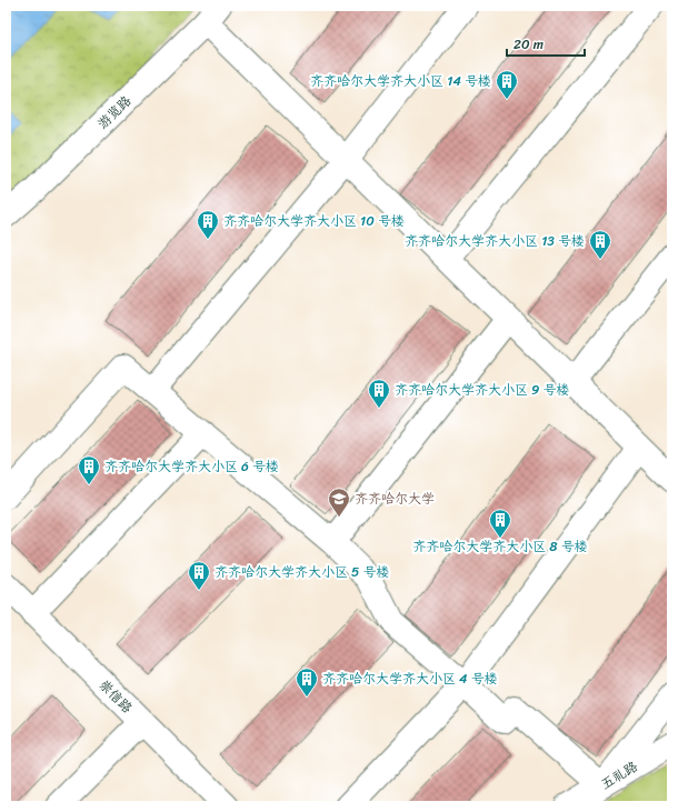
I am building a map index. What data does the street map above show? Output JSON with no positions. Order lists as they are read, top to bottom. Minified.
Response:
{"streets":{"street":["游览路","崇信路","五礼路"]},"places":{"building":["齐齐哈尔大学齐大小区 14 号楼","齐齐哈尔大学齐大小区 10 号楼","齐齐哈尔大学齐大小区 13 号楼","齐齐哈尔大学齐大小区 9 号楼","齐齐哈尔大学齐大小区 6 号楼","齐齐哈尔大学齐大小区 8 号楼","齐齐哈尔大学齐大小区 5 号楼","齐齐哈尔大学齐大小区 4 号楼"],"school or university":["齐齐哈尔大学"]},"scale_bar":"20 m"}
